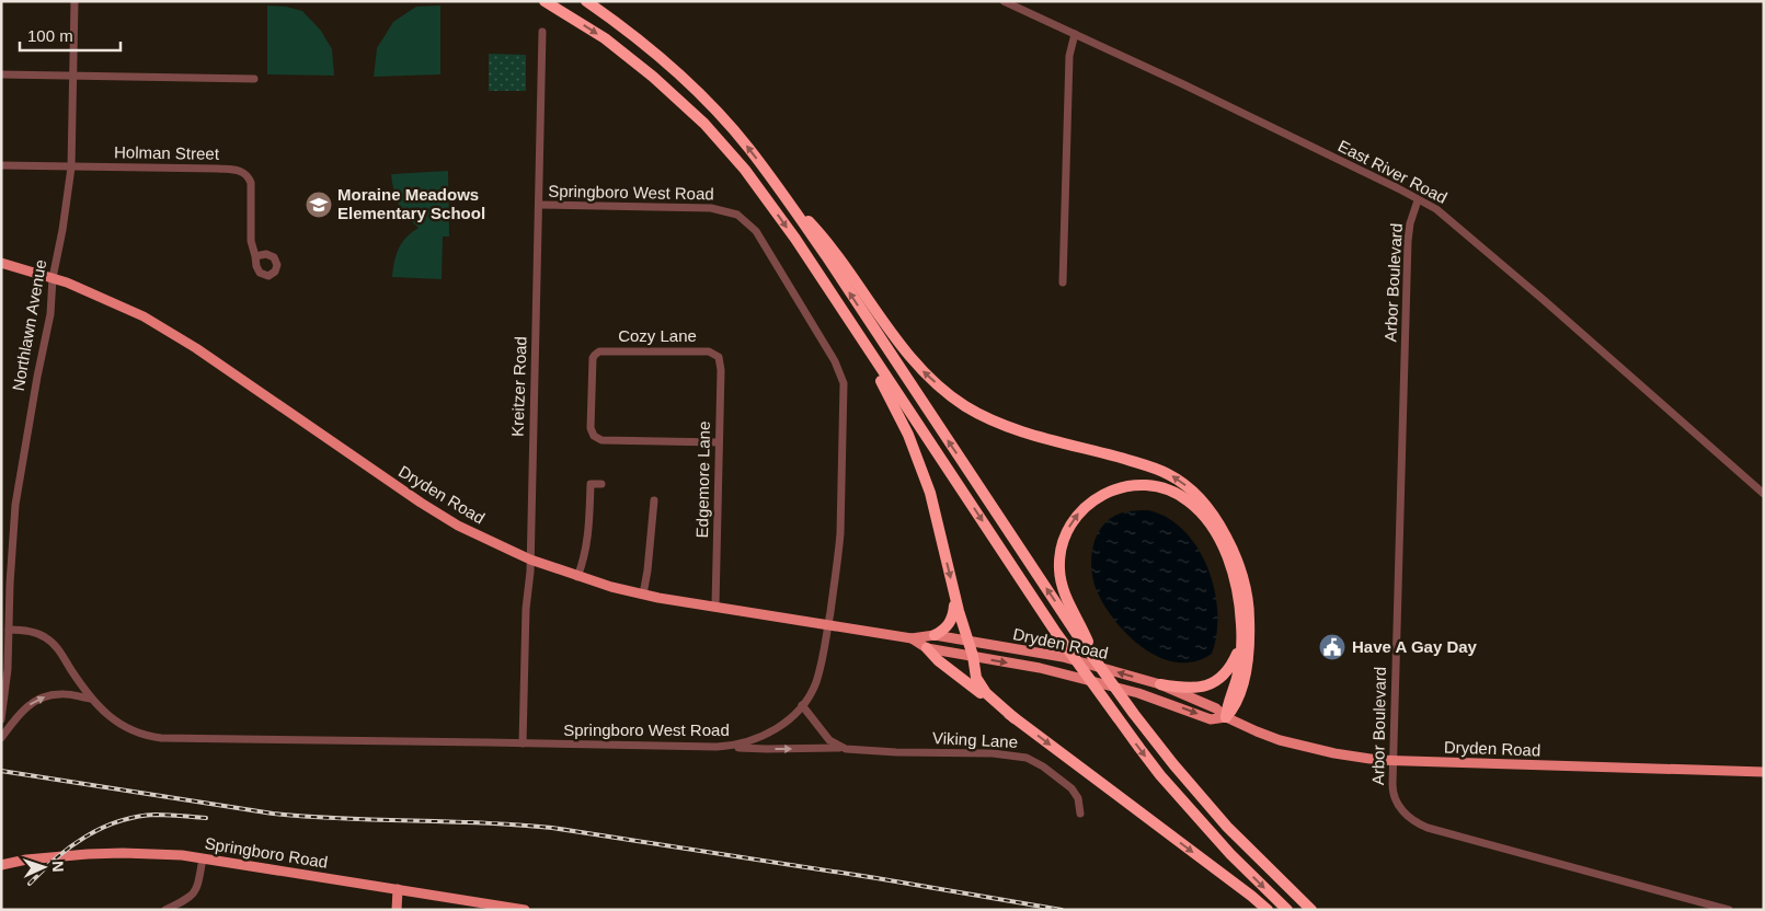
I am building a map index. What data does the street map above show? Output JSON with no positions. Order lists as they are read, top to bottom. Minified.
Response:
{"streets":{"main road":["Dryden Road","Springboro Road"],"street":["Holman Street","East River Road","Springboro West Road","Arbor Boulevard","Northlawn Avenue","Cozy Lane","Kreitzer Road","Edgemore Lane","Viking Lane"]},"crossings":[["Holman Street","Northlawn Avenue"],["East River Road","Arbor Boulevard"],["Springboro West Road","Northlawn Avenue"],["Springboro West Road","Kreitzer Road"],["Springboro West Road","Dryden Road"],["Springboro West Road","Viking Lane"],["Arbor Boulevard","Dryden Road"],["Northlawn Avenue","Dryden Road"],["Cozy Lane","Edgemore Lane"],["Kreitzer Road","Dryden Road"],["Edgemore Lane","Dryden Road"]],"places":{"school or university":["Moraine Meadows Elementary School"],"public building":["Have A Gay Day"]},"scale_bar":"100 m","north":"right"}
